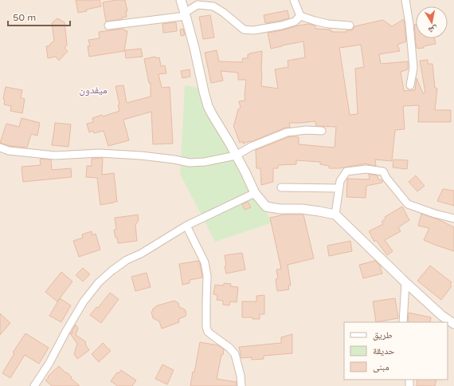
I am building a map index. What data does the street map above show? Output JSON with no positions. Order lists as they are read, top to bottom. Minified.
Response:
{"districts":["ميفدون"],"legend":["طريق","حديقة","مبنى"],"scale_bar":"50 m","north":"bottom"}
